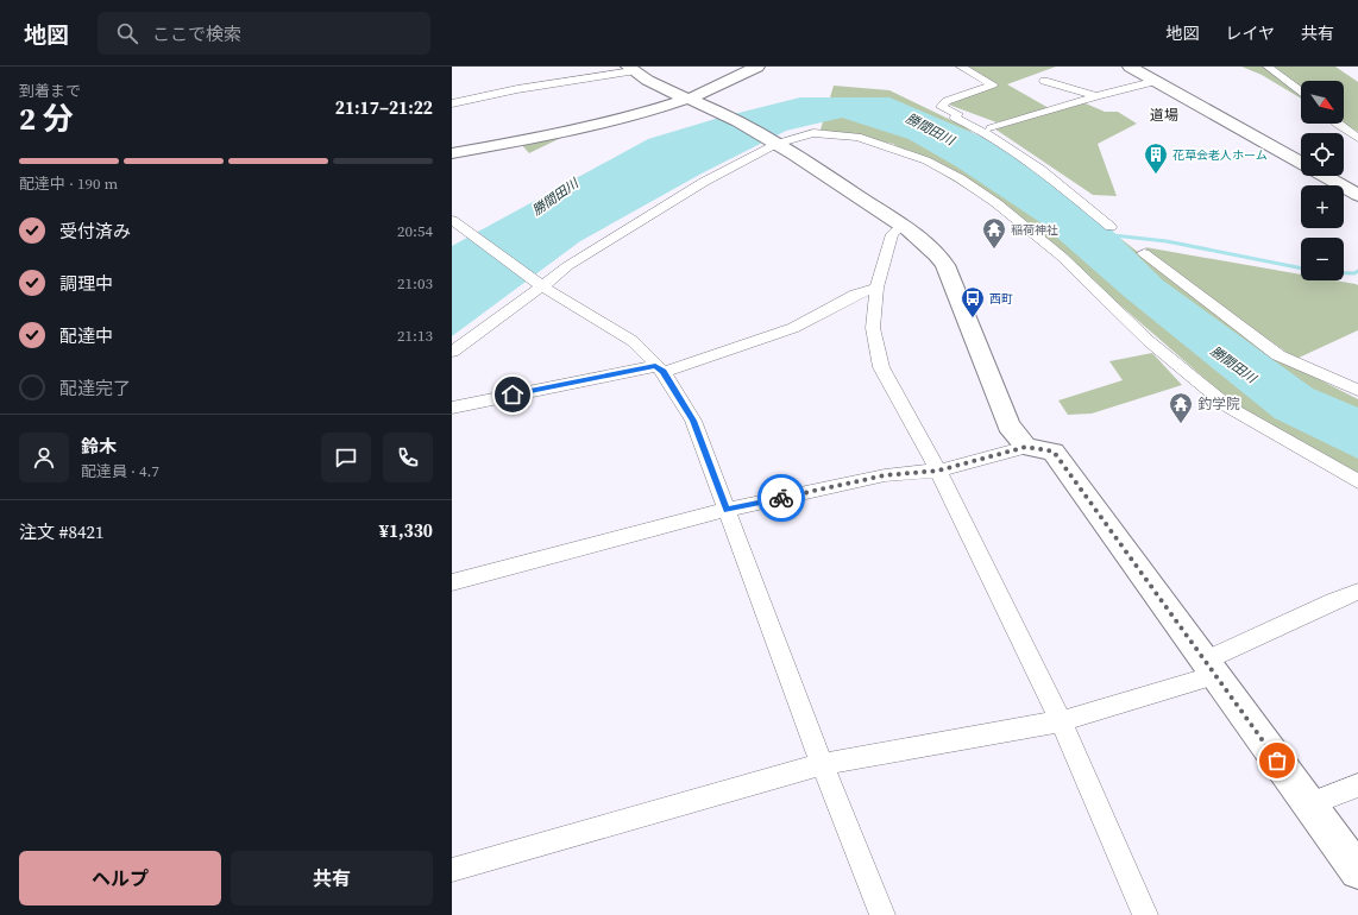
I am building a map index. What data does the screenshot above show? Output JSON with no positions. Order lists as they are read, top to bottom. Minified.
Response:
{"districts":["道場"],"water":["勝間田川"],"places":{"building":["花草会老人ホーム"],"temple":["稲荷神社","釣学院"],"bus stop":["西町"]},"north":"bottom right","page":{"header":"地図","search":"ここで検索","nav":["地図","レイヤ","共有"],"heading":["2 分","到着まで","21:17–21:22"],"panel":["鈴木","配達員 · 4.7","注文 #8421","¥1,330"],"map_buttons":["+","−"],"bar":"配達中 · 190 m","list":[["受付済み","20:54"],["調理中","21:03"],["配達中","21:13"],"配達完了"],"buttons":["ヘルプ","共有"]}}
